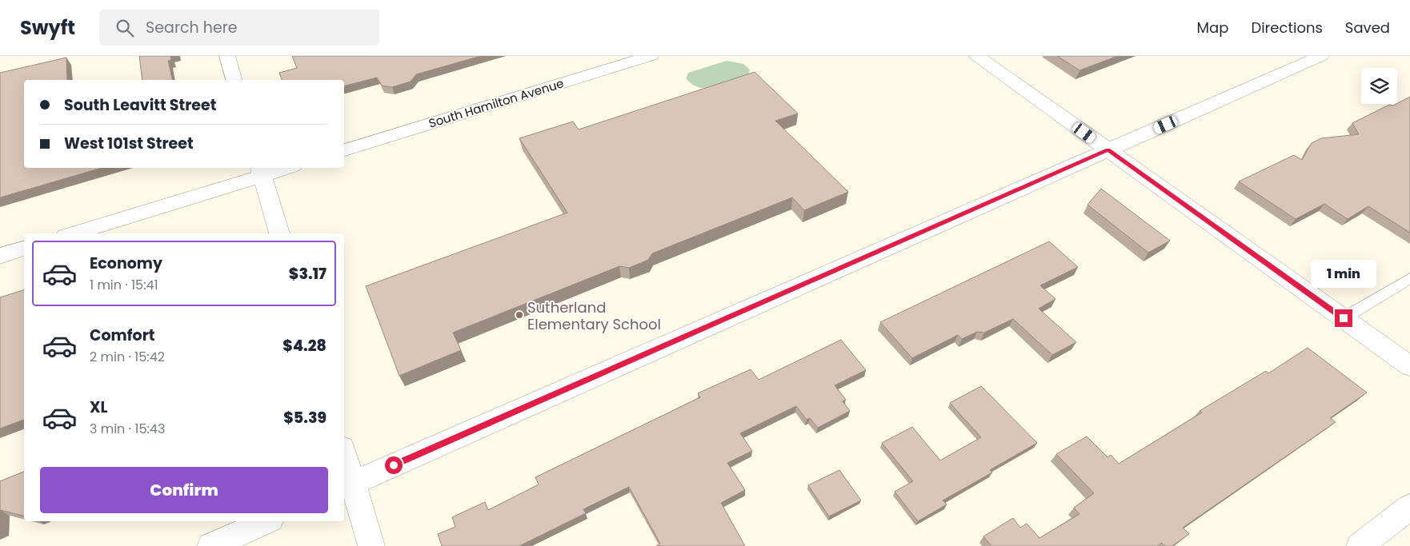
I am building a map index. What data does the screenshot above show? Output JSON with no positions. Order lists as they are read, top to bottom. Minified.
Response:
{"streets":{"street":["South Hamilton Avenue"]},"places":["Sutherland Elementary School"],"page":{"header":"Swyft","search":"Search here","nav":["Map","Directions","Saved"],"banner":["South Leavitt Street","West 101st Street"],"list":[{"name":"Economy","note":"1 min · 15:41","value":"$3.17"},{"name":"Comfort","note":"2 min · 15:42","value":"$4.28"},{"name":"XL","note":"3 min · 15:43","value":"$5.39"}],"bubble":"1 min","buttons":"Confirm"}}
